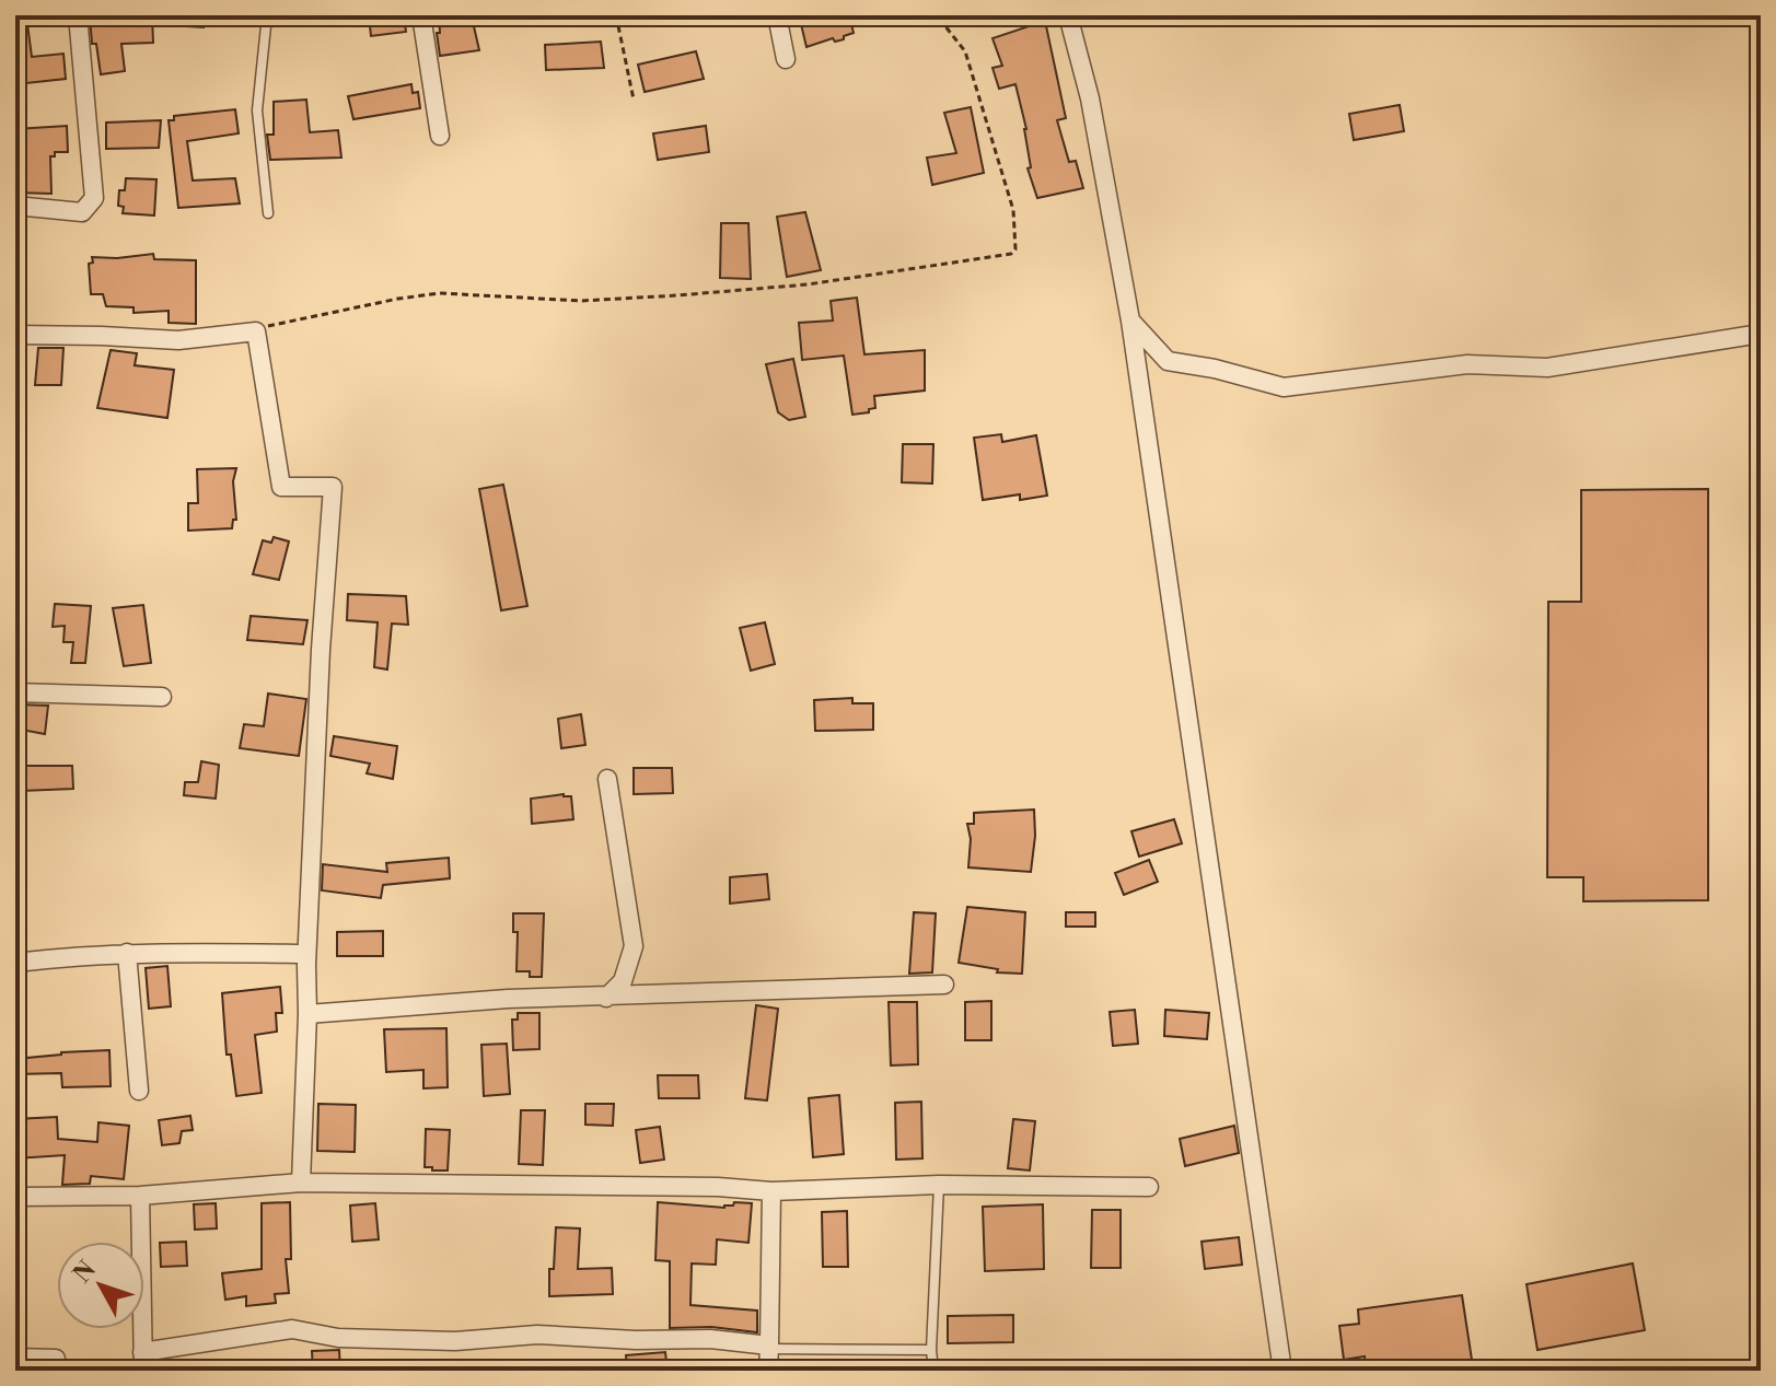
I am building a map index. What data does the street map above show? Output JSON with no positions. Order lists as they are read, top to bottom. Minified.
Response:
{"north":"top left"}
